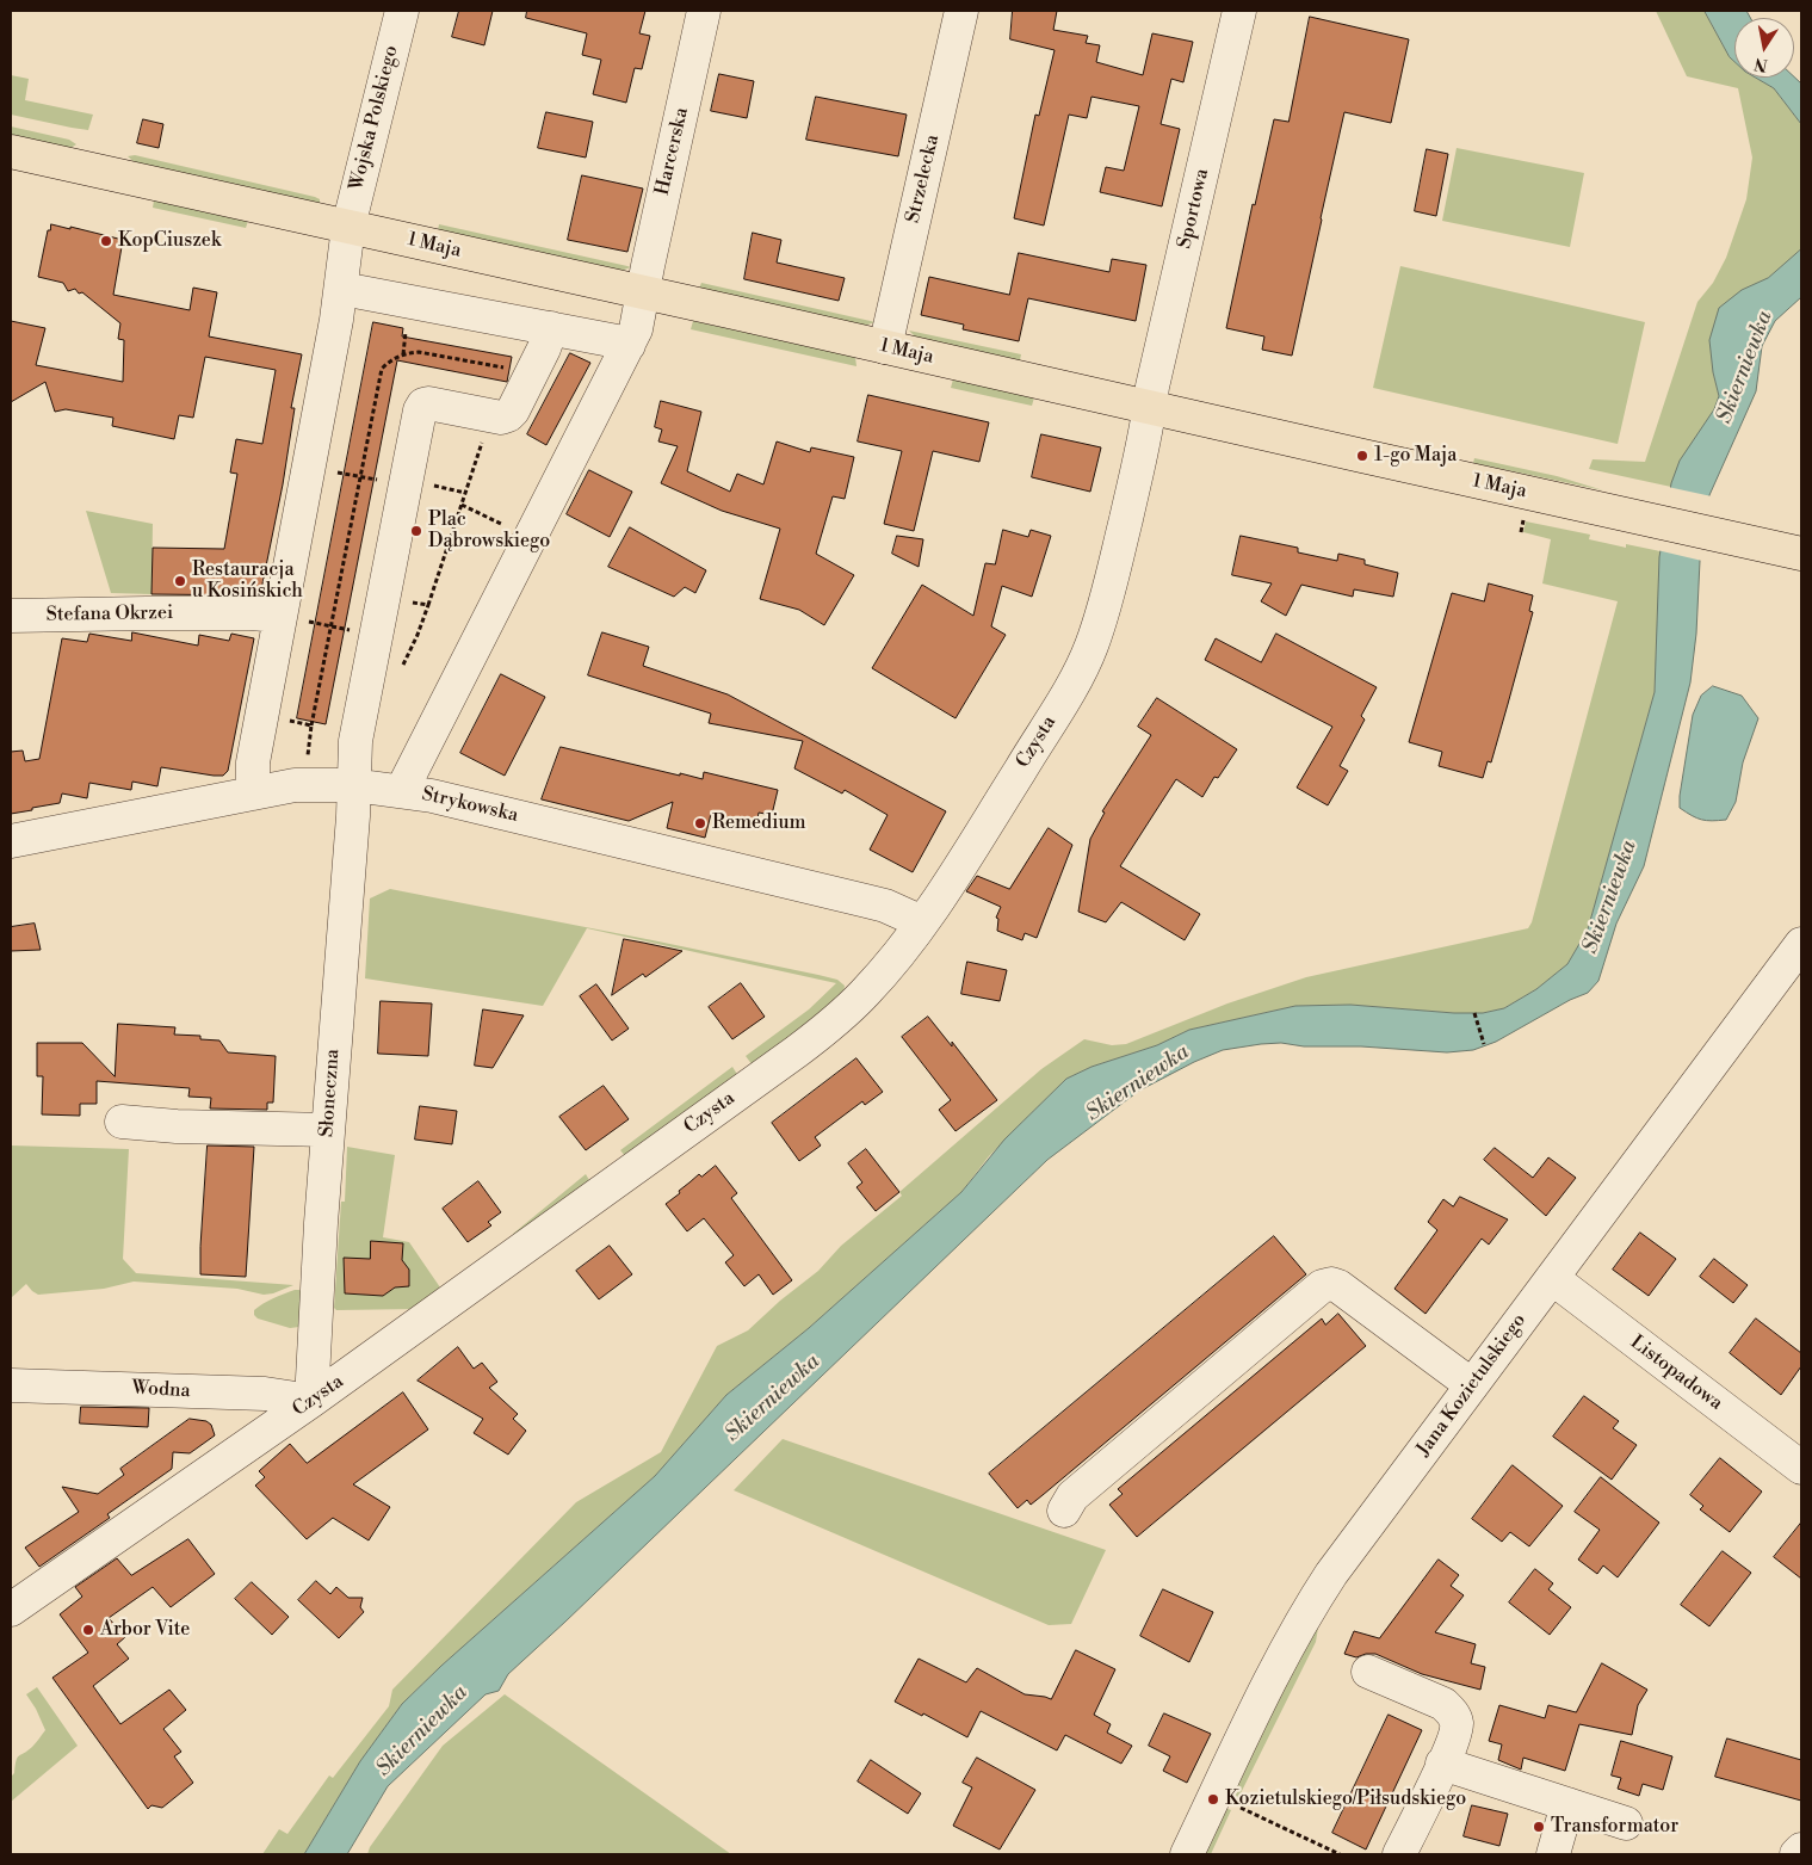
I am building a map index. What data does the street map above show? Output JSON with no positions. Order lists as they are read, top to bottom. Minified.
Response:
{"streets":{"main road":["1 Maja"],"street":["Wojska Polskiego","Harcerska","Strzelecka","Sportowa","Stefana Okrzei","Czysta","Strykowska","Słoneczna","Listopadowa","Jana Kozietulskiego","Wodna"]},"crossings":[["Wojska Polskiego","1 Maja"],["Harcerska","1 Maja"],["Strzelecka","1 Maja"],["Sportowa","1 Maja"],["Sportowa","Czysta"],["1 Maja","Czysta"],["Czysta","Strykowska"],["Czysta","Słoneczna"],["Czysta","Wodna"],["Strykowska","Słoneczna"],["Słoneczna","Wodna"],["Listopadowa","Jana Kozietulskiego"]],"water":["Skierniewka"],"places":["KopCiuszek","1-go Maja","Plac Dąbrowskiego","Restauracja u Kosińskich","Remedium","Arbor Vite","Kozietulskiego/Piłsudskiego","Transformator"],"north":"bottom"}
